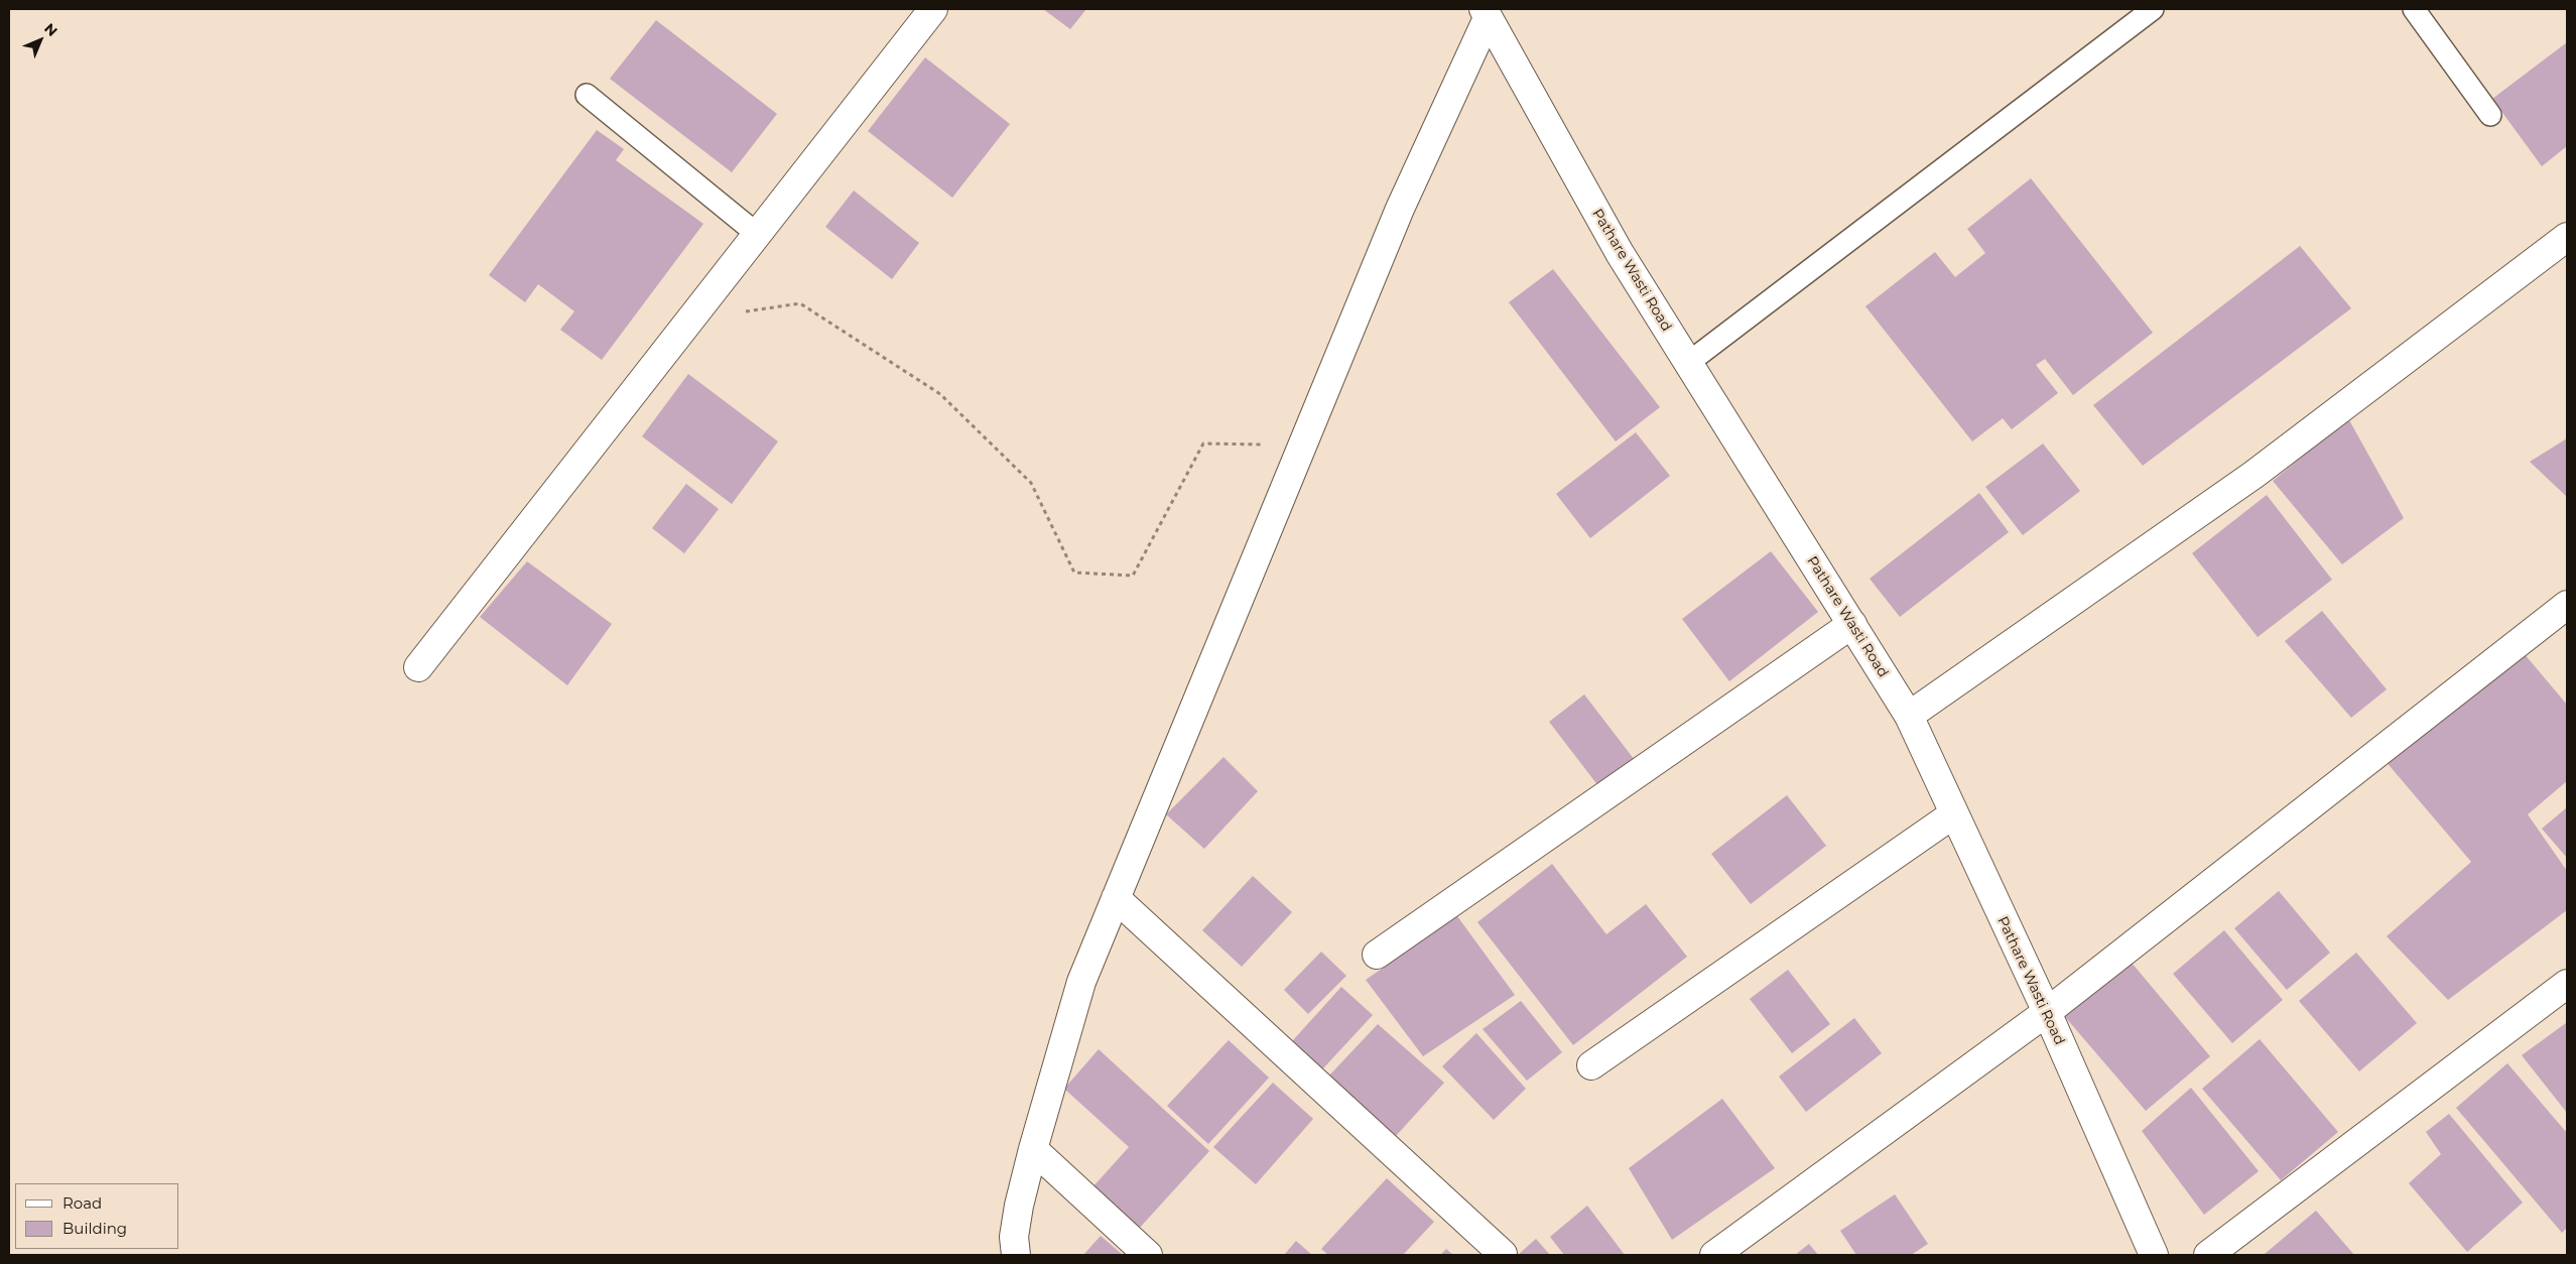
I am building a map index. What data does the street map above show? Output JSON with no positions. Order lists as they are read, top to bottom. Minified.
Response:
{"streets":{"street":["Pathare Wasti Road"]},"legend":["Road","Building"],"north":"top right"}
